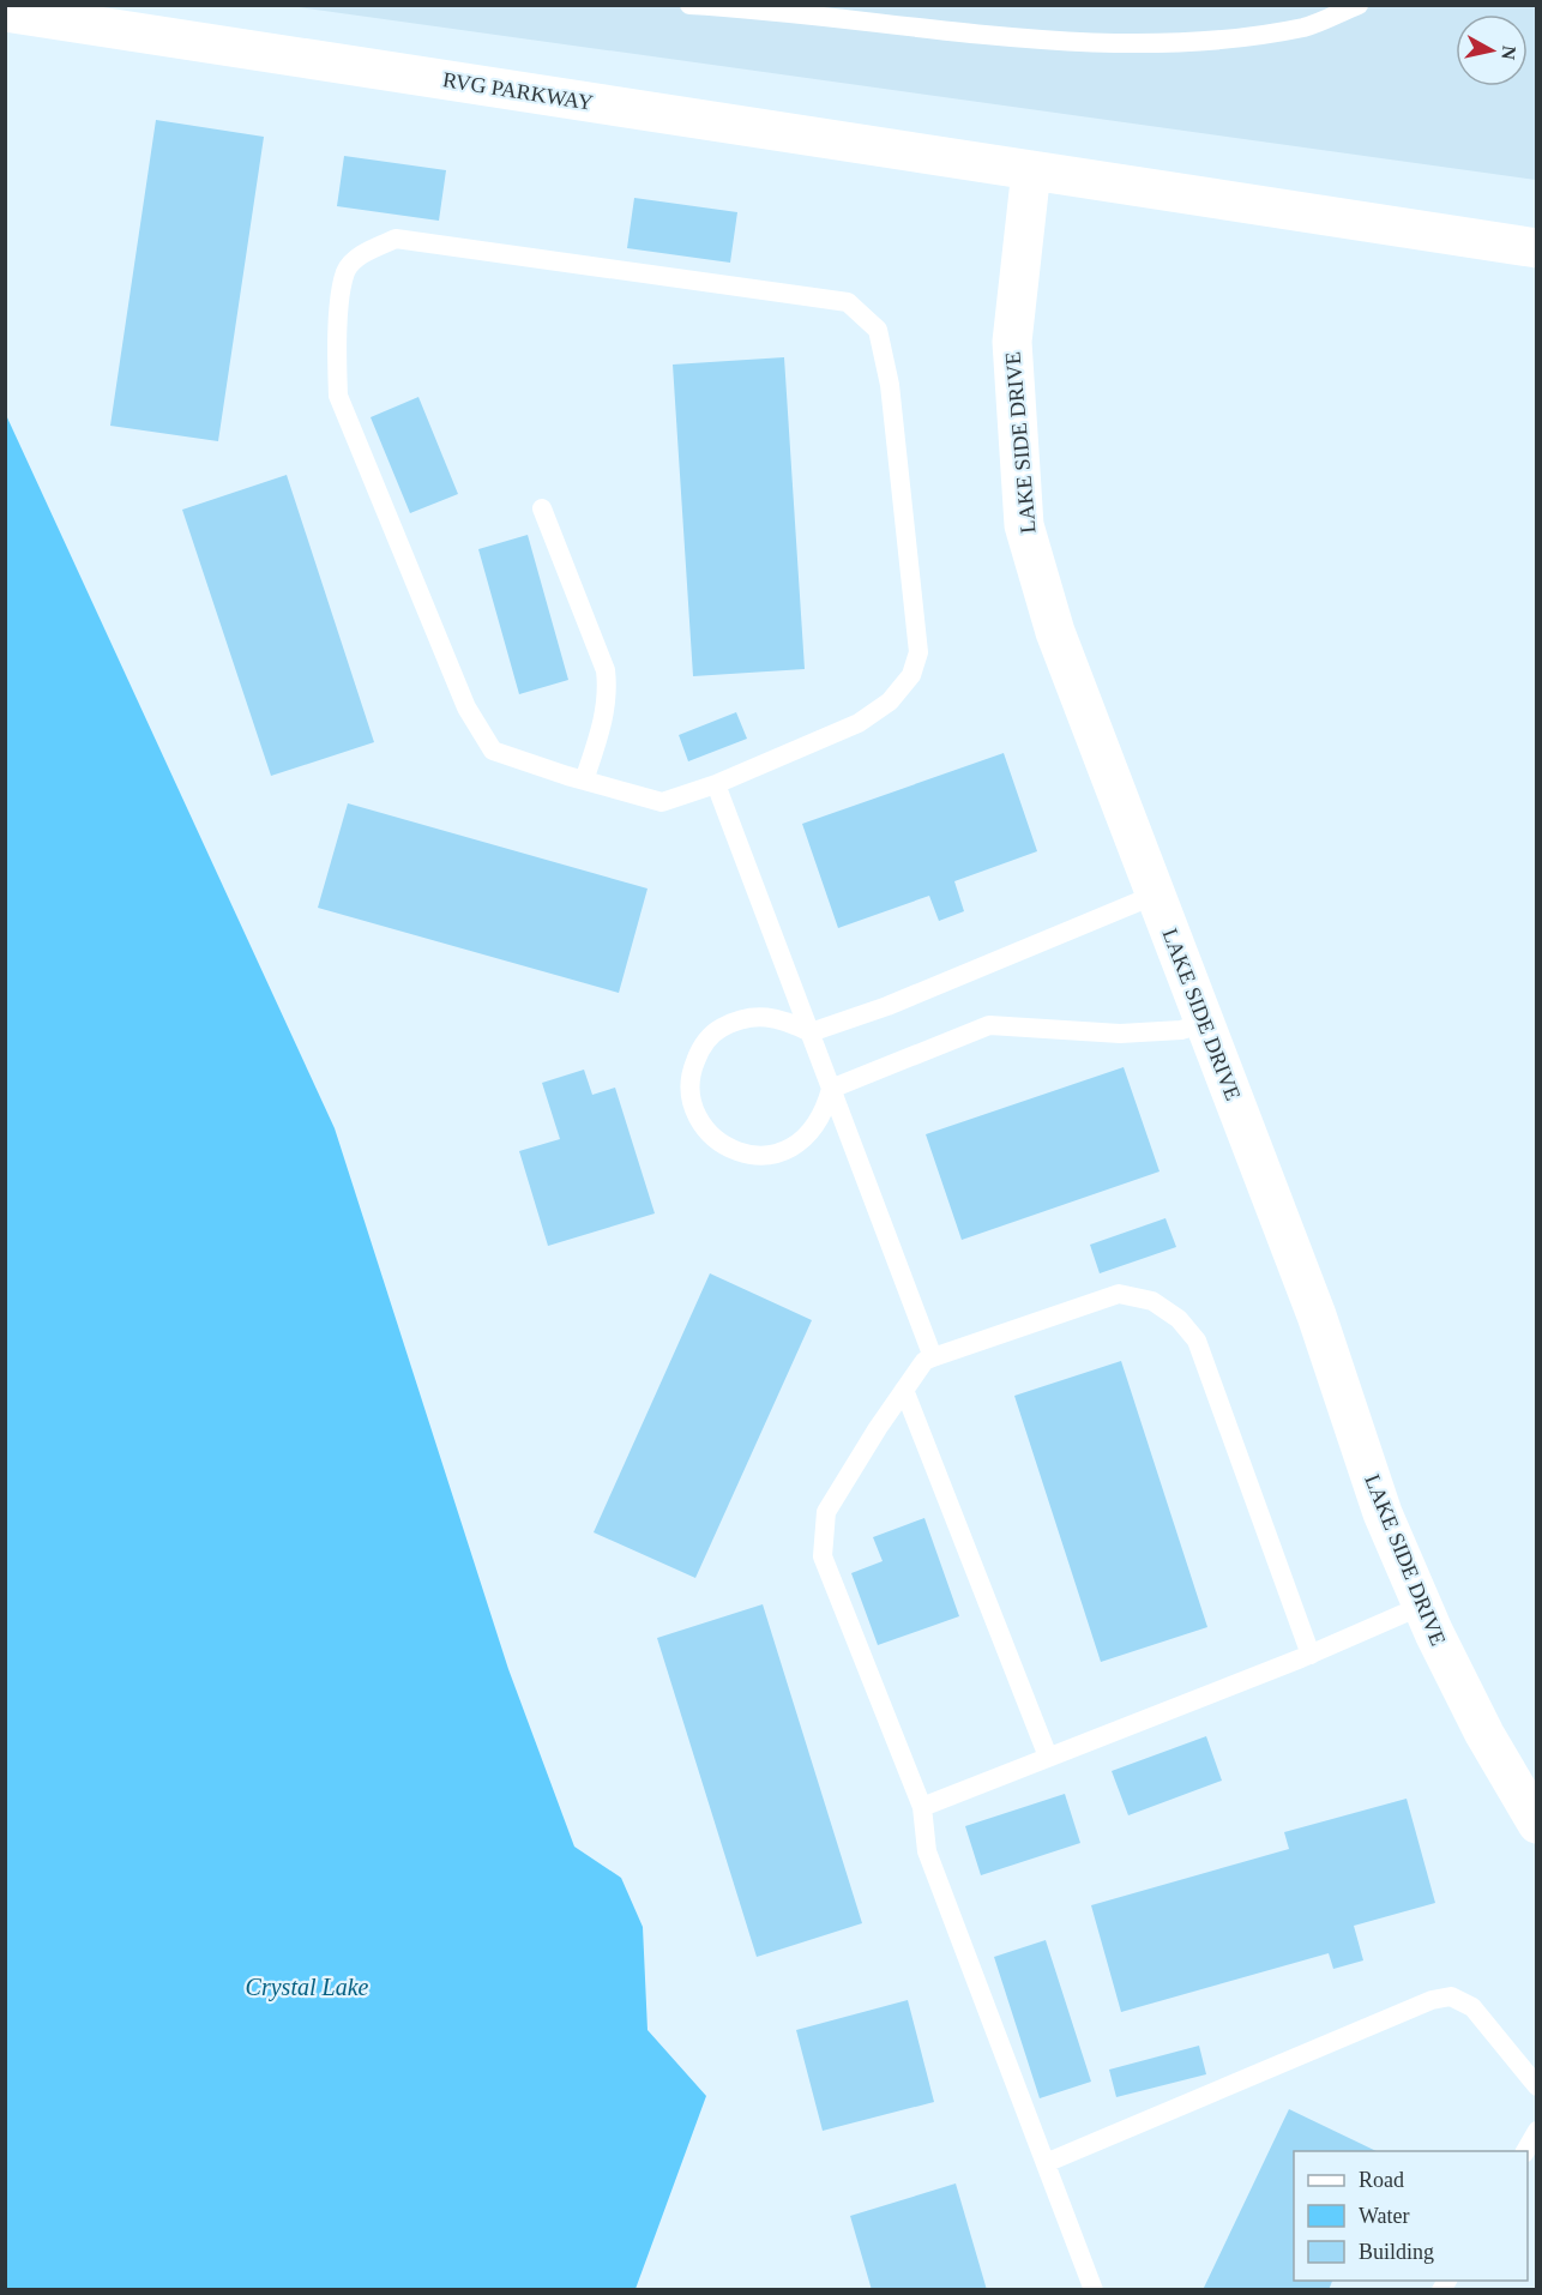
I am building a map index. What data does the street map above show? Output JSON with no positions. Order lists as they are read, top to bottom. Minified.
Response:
{"streets":{"street":["RVG PARKWAY","LAKE SIDE DRIVE"]},"crossings":[["RVG PARKWAY","LAKE SIDE DRIVE"]],"water":["Crystal Lake"],"legend":["Road","Water","Building"],"north":"right"}
